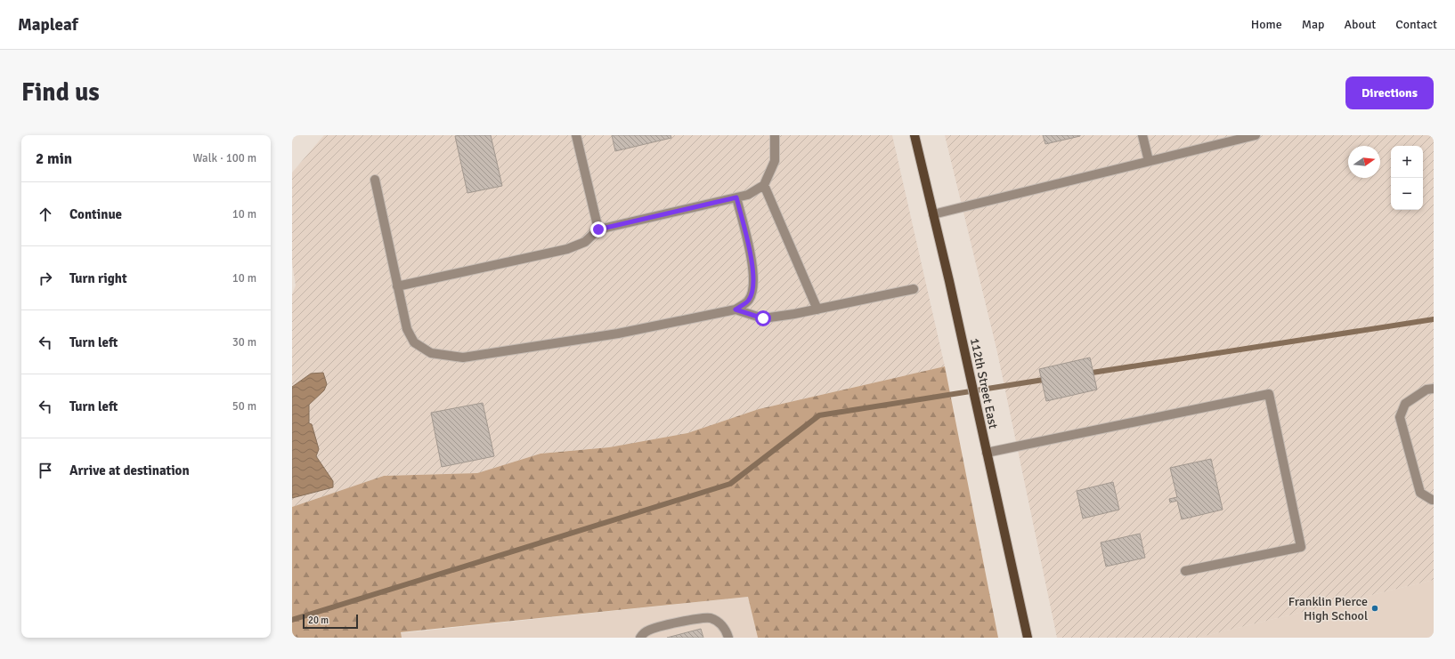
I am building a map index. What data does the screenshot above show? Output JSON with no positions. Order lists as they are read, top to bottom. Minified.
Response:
{"streets":{"main road":["112th Street East"]},"places":["Franklin Pierce High School"],"scale_bar":"20 m","north":"right","page":{"header":"Mapleaf","nav":["Home","Map","About","Contact"],"buttons":"Directions","title":"Find us","heading":["2 min","Walk · 100 m"],"map_buttons":["+","−"],"list":[["Continue","10 m"],["Turn right","10 m"],["Turn left","30 m"],["Turn left","50 m"],"Arrive at destination"],"scale":"20 m"}}
